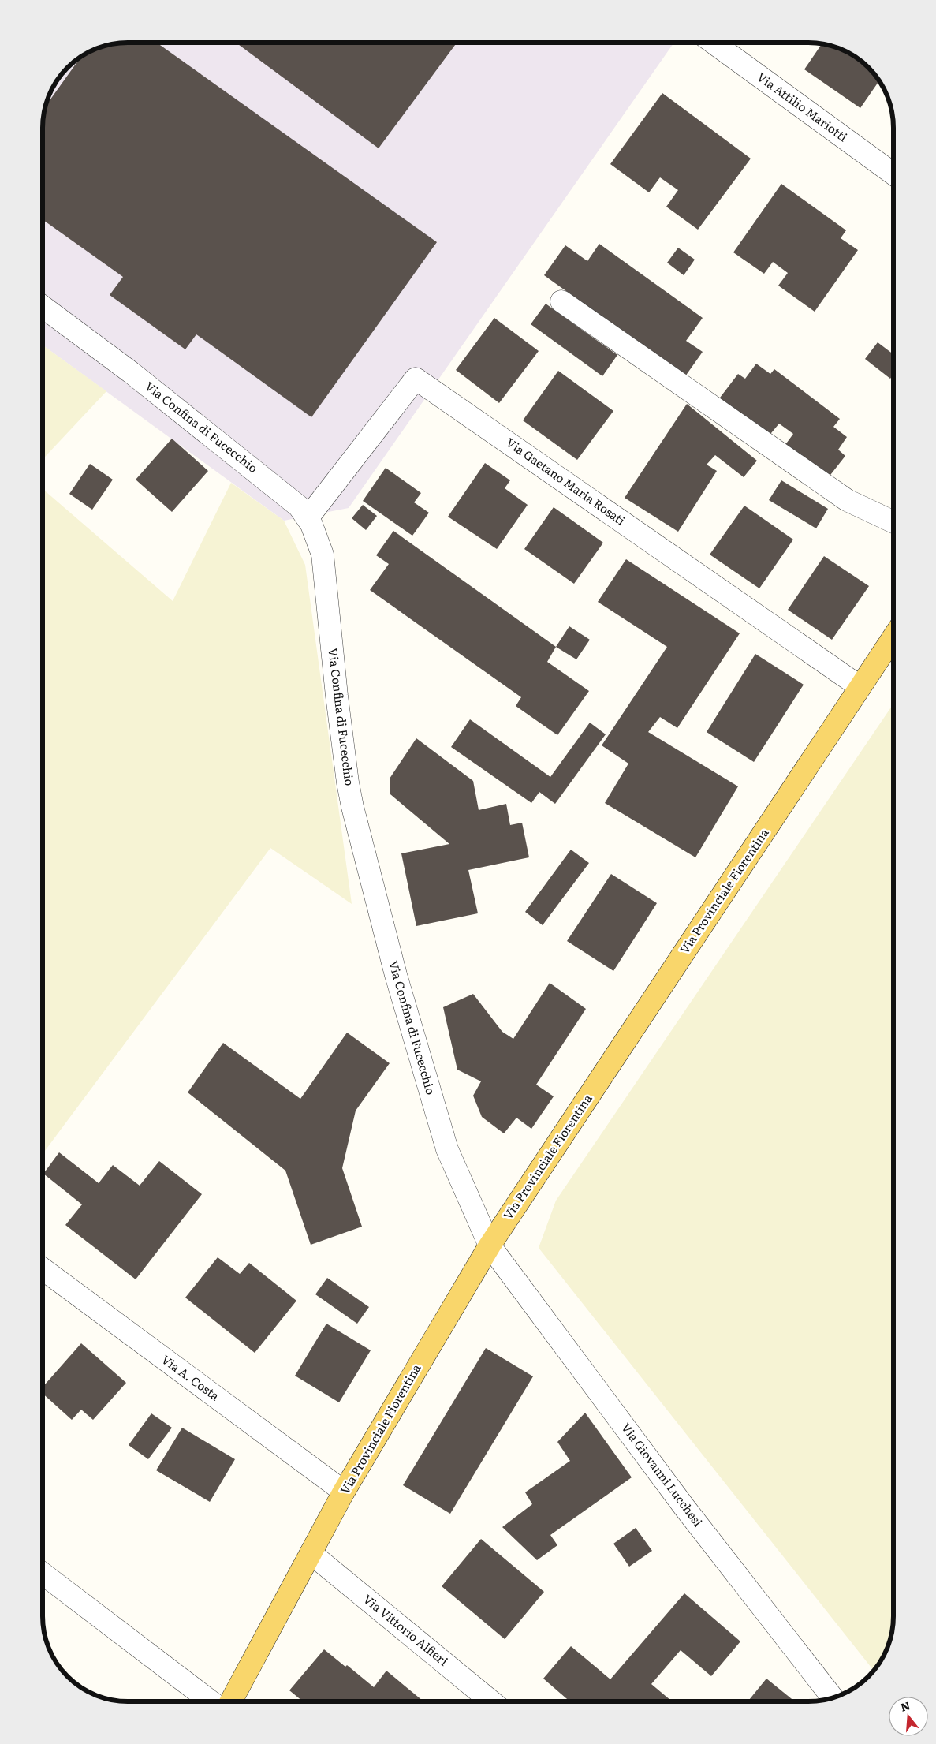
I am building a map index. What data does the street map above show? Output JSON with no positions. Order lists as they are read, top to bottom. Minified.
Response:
{"streets":{"main road":["Via Provinciale Fiorentina"],"street":["Via Attilio Mariotti","Via Confina di Fucecchio","Via Gaetano Maria Rosati","Via A. Costa","Via Giovanni Lucchesi","Via Vittorio Alfieri"]},"crossings":[["Via Confina di Fucecchio","Via Gaetano Maria Rosati"],["Via Confina di Fucecchio","Via Provinciale Fiorentina"],["Via Confina di Fucecchio","Via Giovanni Lucchesi"],["Via Gaetano Maria Rosati","Via Provinciale Fiorentina"],["Via Provinciale Fiorentina","Via A. Costa"],["Via Provinciale Fiorentina","Via Giovanni Lucchesi"],["Via Provinciale Fiorentina","Via Vittorio Alfieri"]],"north":"top"}
